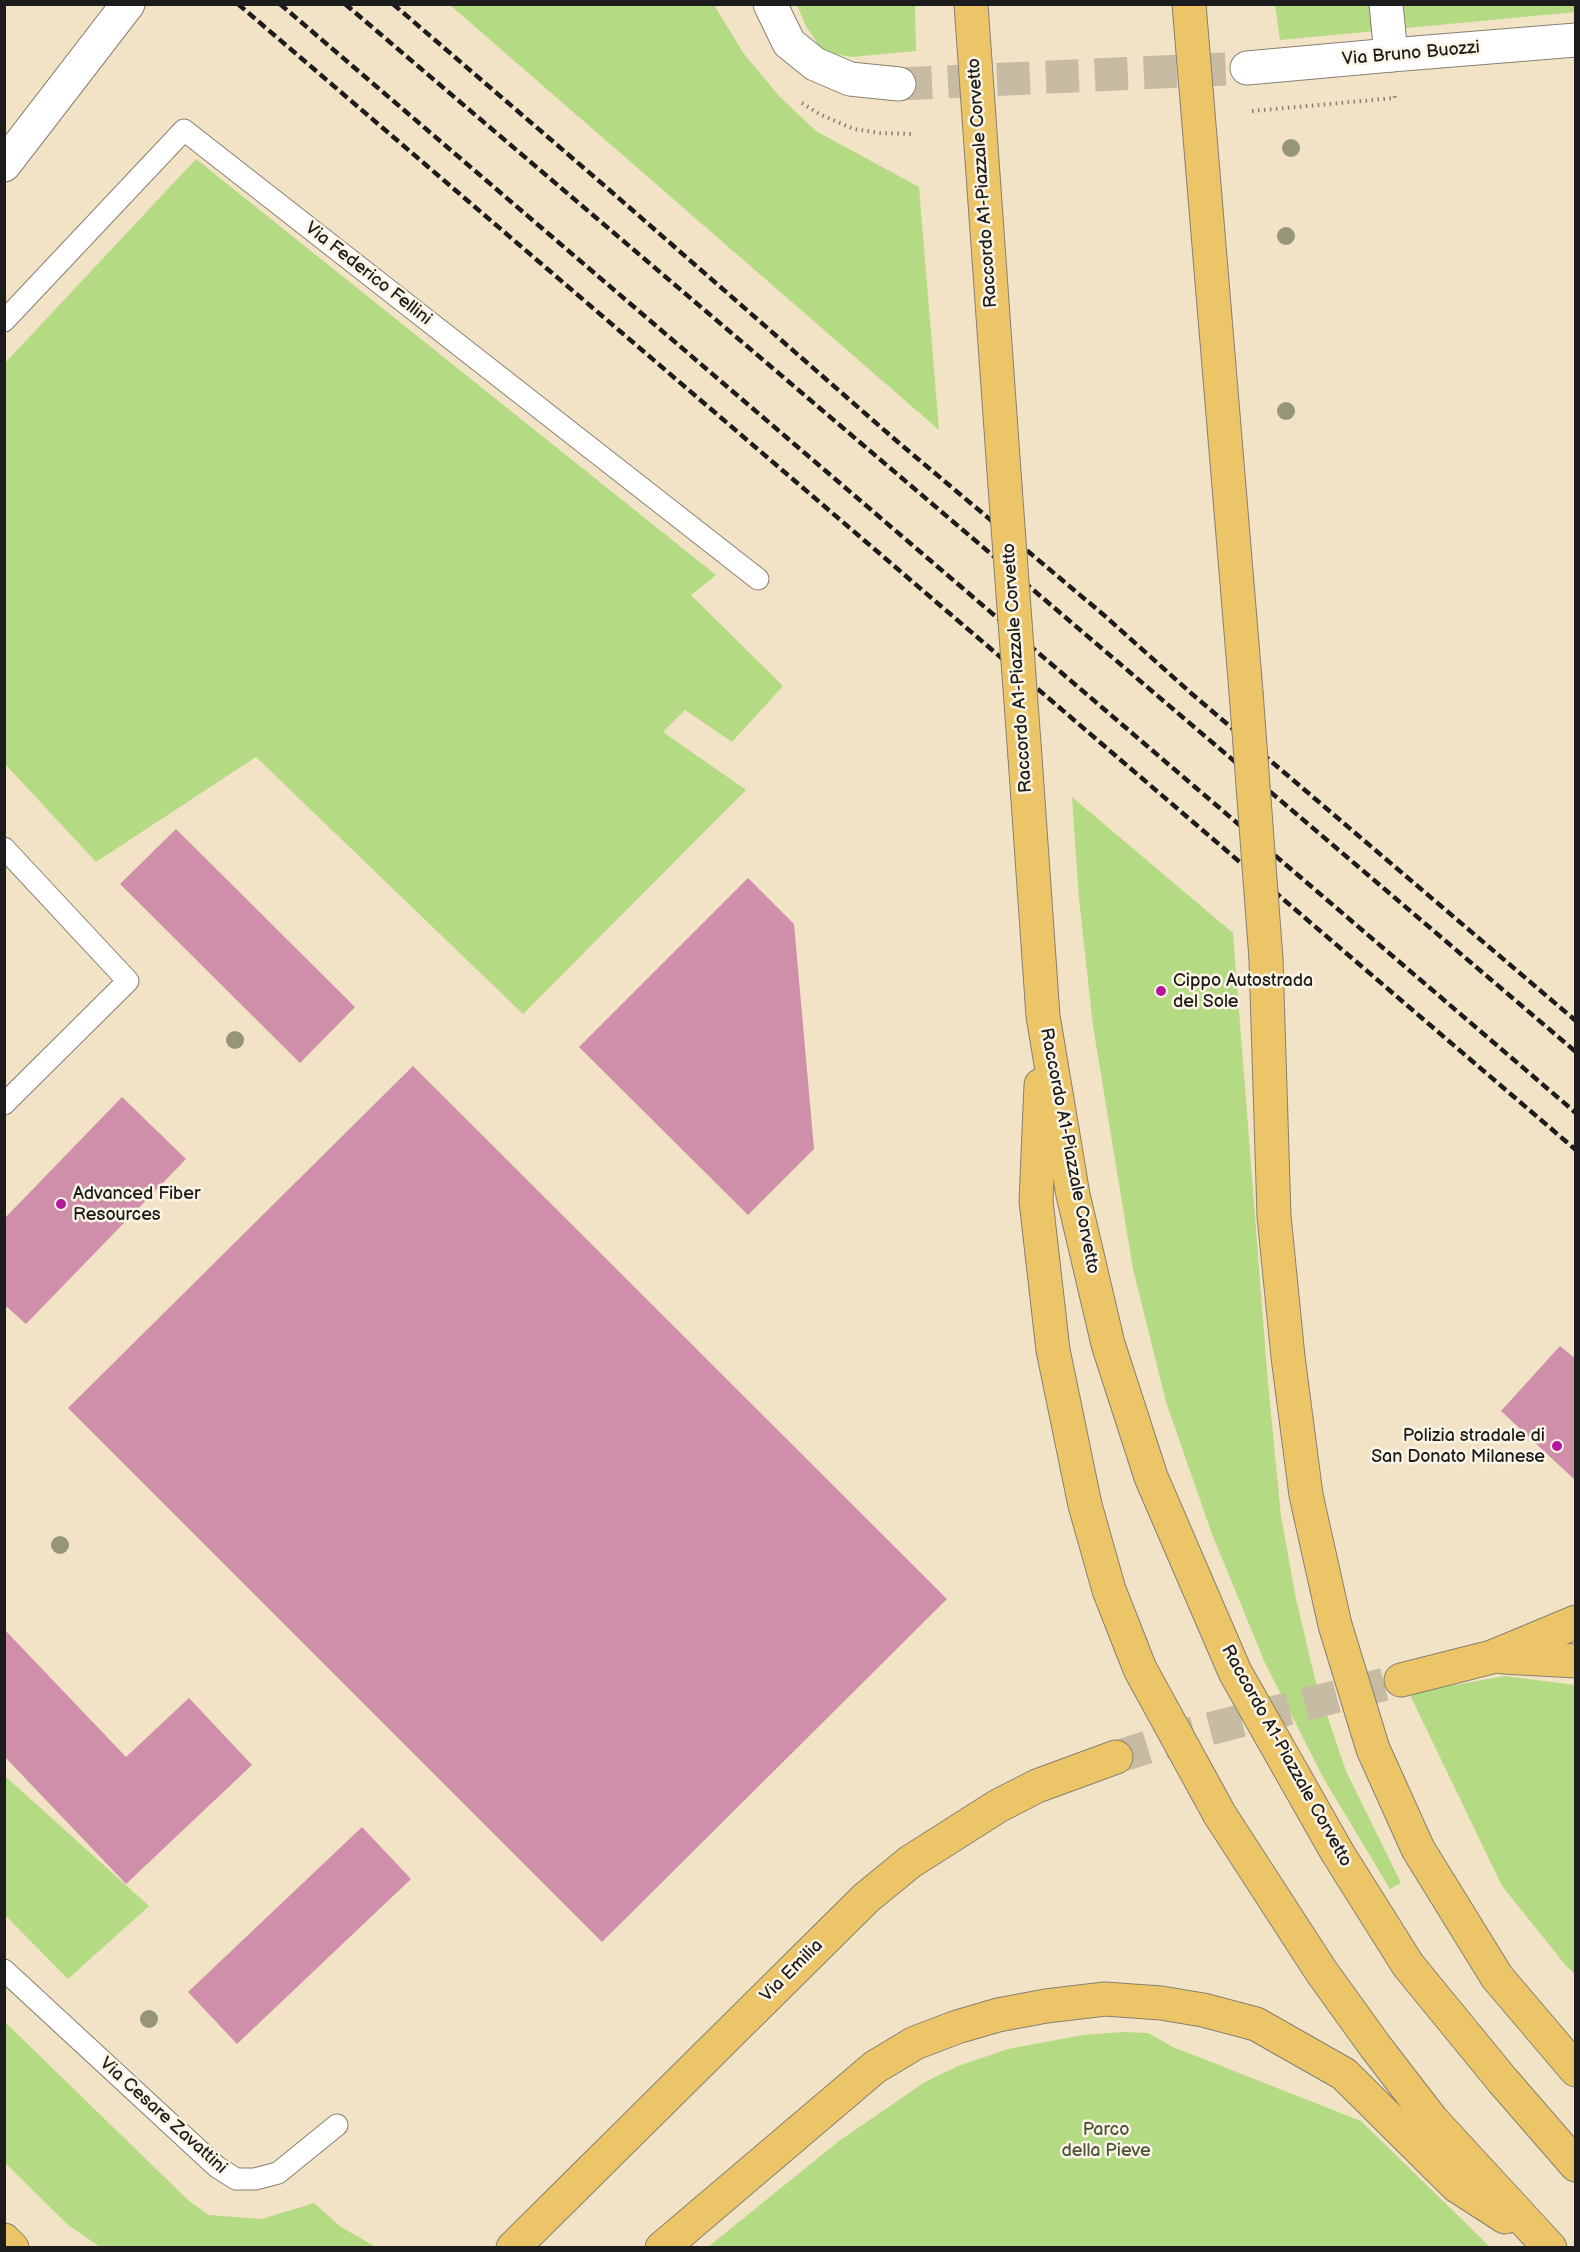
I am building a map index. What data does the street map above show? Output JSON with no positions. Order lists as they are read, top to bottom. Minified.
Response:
{"streets":{"main road":["Raccordo A1-Piazzale Corvetto","Via Emilia"],"street":["Via Bruno Buozzi"],"lane":["Via Federico Fellini","Via Cesare Zavattini"]},"parks":["Parco della Pieve"],"places":["Cippo Autostrada del Sole","Advanced Fiber Resources","Polizia stradale di San Donato Milanese"]}
